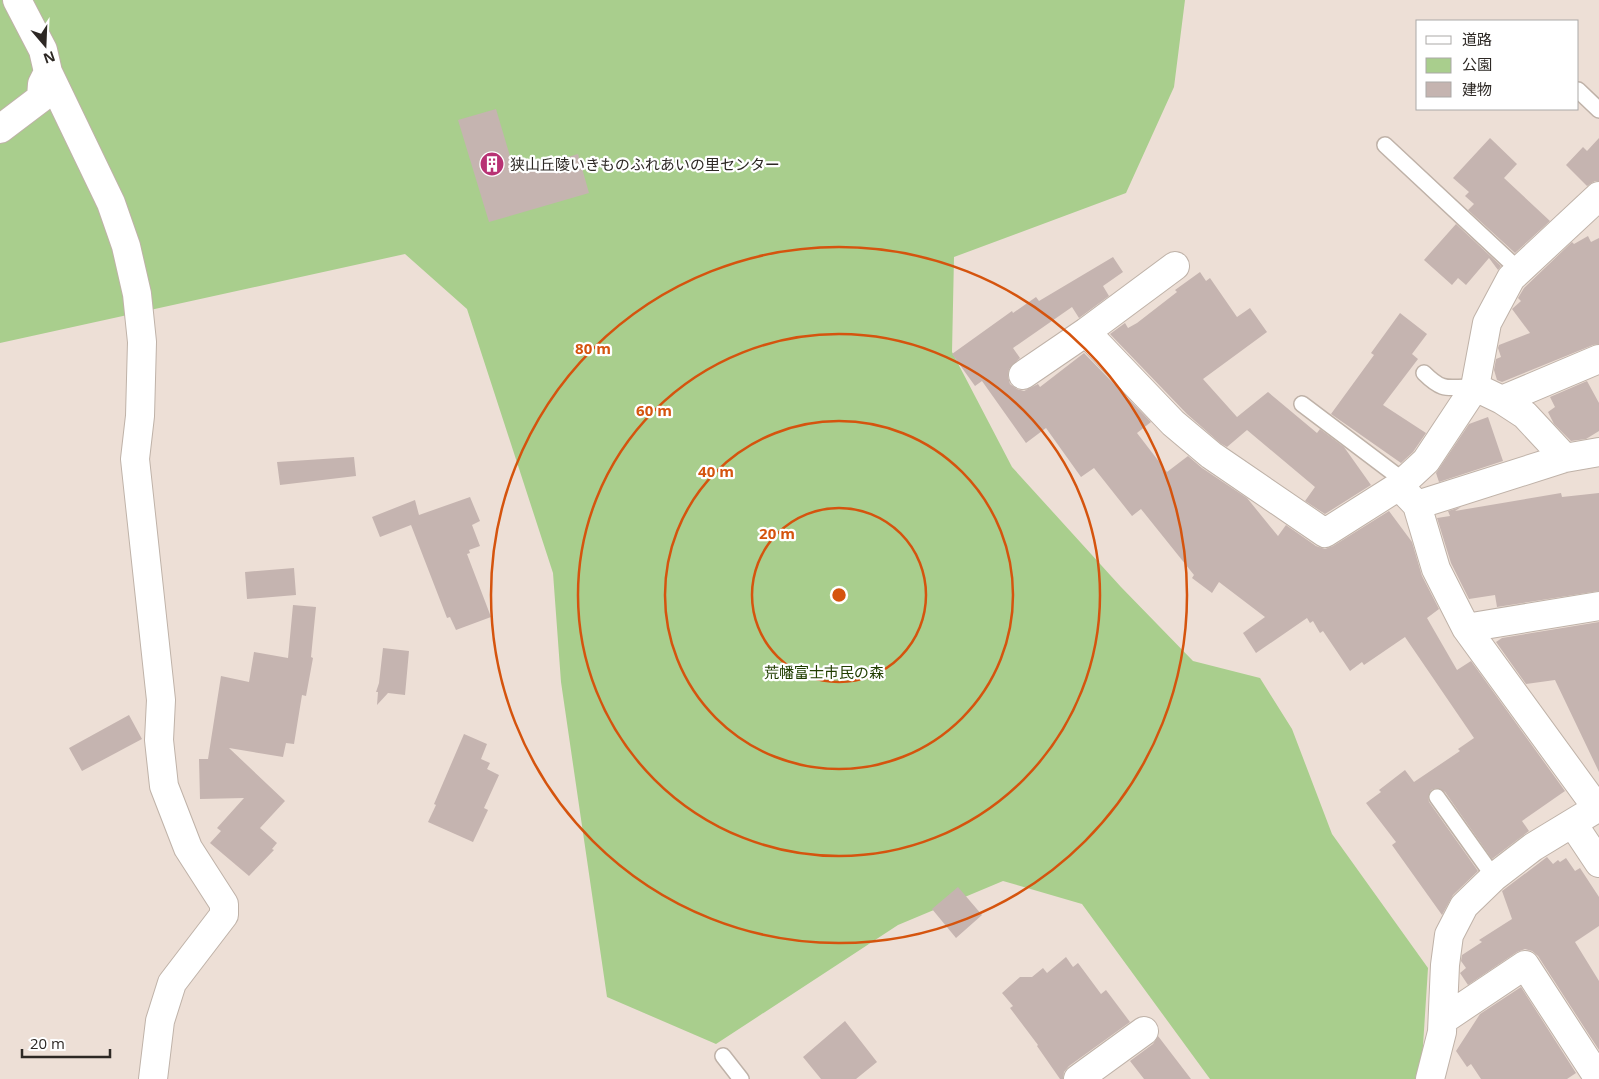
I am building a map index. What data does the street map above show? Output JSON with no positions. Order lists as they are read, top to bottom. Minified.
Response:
{"parks":["荒幡富士市民の森"],"places":{"building":["狭山丘陵いきものふれあいの里センター"]},"legend":["道路","公園","建物"],"scale_bar":"20 m","north":"bottom","rings":["80 m","60 m","40 m","20 m"]}
